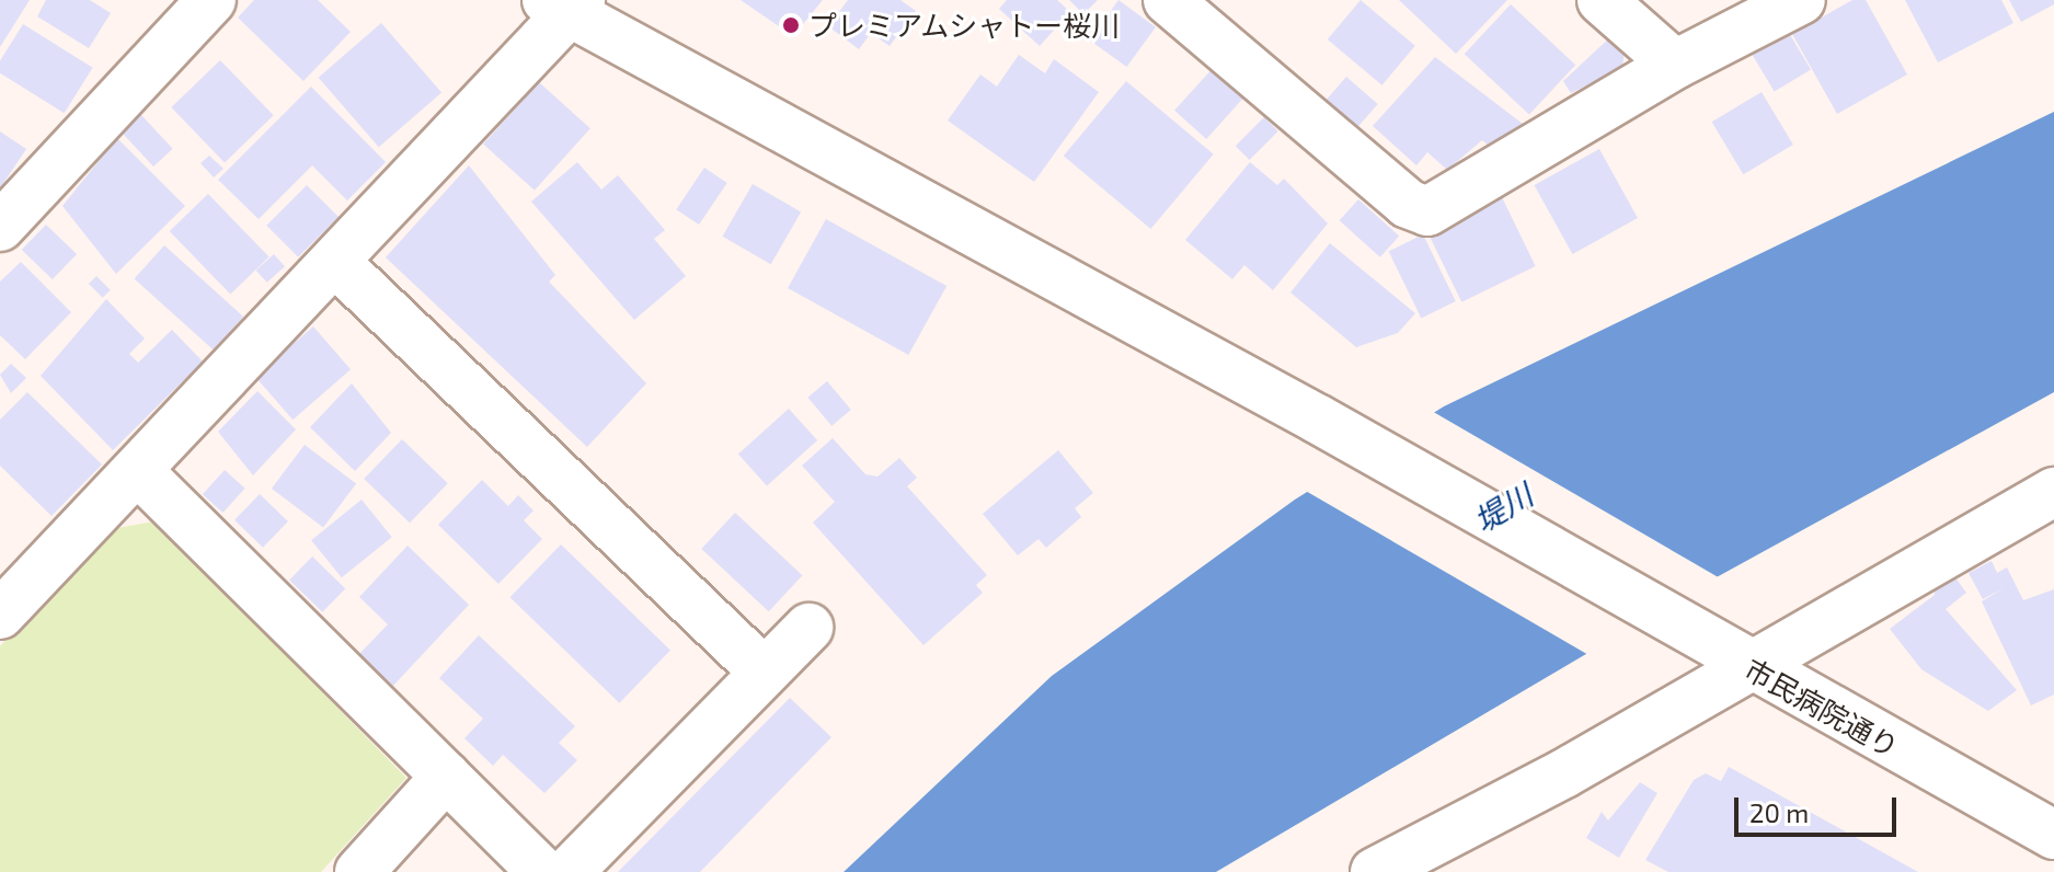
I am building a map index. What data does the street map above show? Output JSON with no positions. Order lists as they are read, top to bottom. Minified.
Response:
{"streets":{"street":["市民病院通り"]},"water":["堤川"],"places":["プレミアムシャトー桜川"],"scale_bar":"20 m"}
